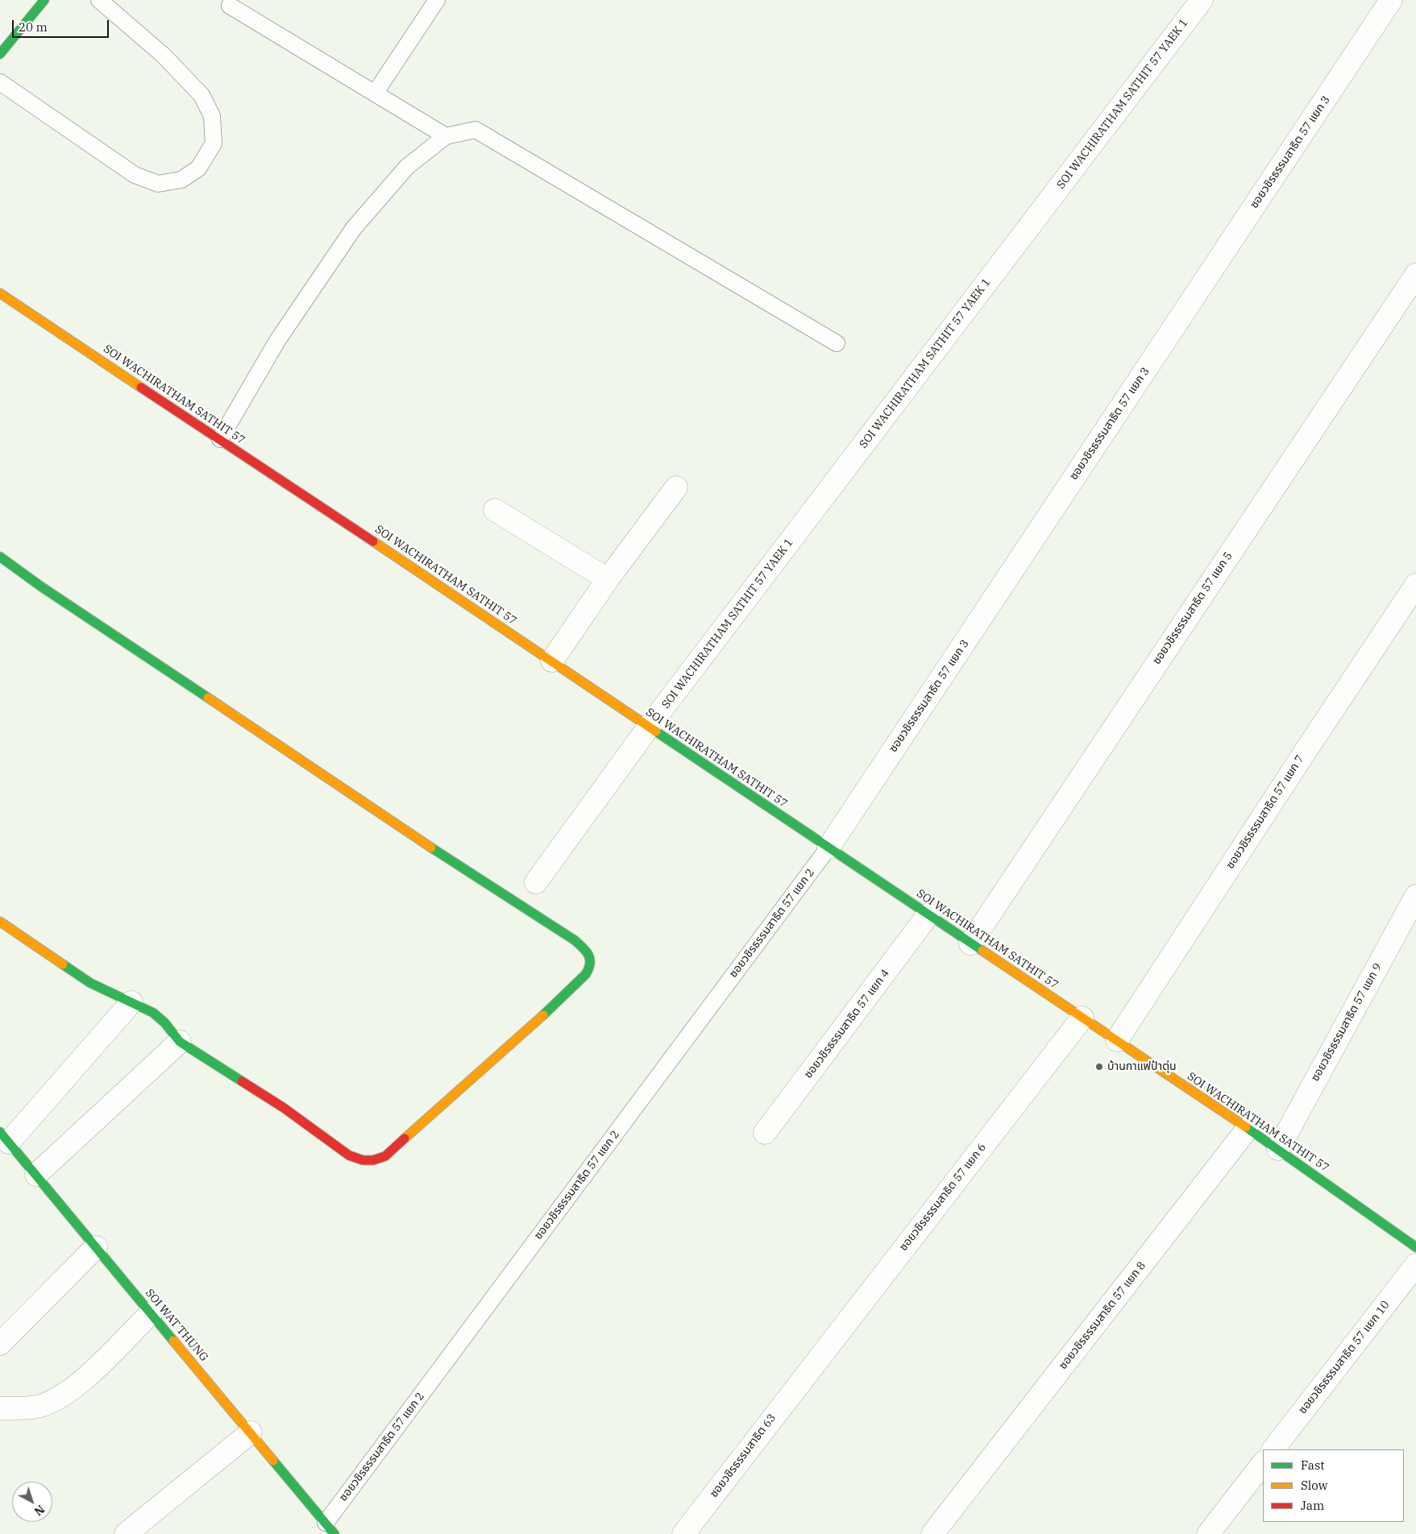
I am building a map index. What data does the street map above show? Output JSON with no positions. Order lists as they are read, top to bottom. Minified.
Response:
{"streets":{"street":["SOI WACHIRATHAM SATHIT 57 YAEK 1","ซอยวชิรธรรมสาธิต 57 แยก 3","SOI WACHIRATHAM SATHIT 57","ซอยวชิรธรรมสาธิต 57 แยก 5","ซอยวชิรธรรมสาธิต 57 แยก 7","ซอยวชิรธรรมสาธิต 57 แยก 9","ซอยวชิรธรรมสาธิต 57 แยก 4","ซอยวชิรธรรมสาธิต 57 แยก 6","ซอยวชิรธรรมสาธิต 57 แยก 8","SOI WAT THUNG","ซอยวชิรธรรมสาธิต 57 แยก 10","ซอยวชิรธรรมสาธิต 63"],"lane":["ซอยวชิรธรรมสาธิต 57 แยก 2"]},"crossings":[["SOI WACHIRATHAM SATHIT 57 YAEK 1","SOI WACHIRATHAM SATHIT 57"],["ซอยวชิรธรรมสาธิต 57 แยก 3","SOI WACHIRATHAM SATHIT 57"],["ซอยวชิรธรรมสาธิต 57 แยก 3","ซอยวชิรธรรมสาธิต 57 แยก 2"],["SOI WACHIRATHAM SATHIT 57","ซอยวชิรธรรมสาธิต 57 แยก 5"],["SOI WACHIRATHAM SATHIT 57","ซอยวชิรธรรมสาธิต 57 แยก 7"],["SOI WACHIRATHAM SATHIT 57","ซอยวชิรธรรมสาธิต 57 แยก 2"],["SOI WACHIRATHAM SATHIT 57","ซอยวชิรธรรมสาธิต 57 แยก 9"],["SOI WACHIRATHAM SATHIT 57","ซอยวชิรธรรมสาธิต 57 แยก 4"],["SOI WACHIRATHAM SATHIT 57","ซอยวชิรธรรมสาธิต 57 แยก 6"],["SOI WACHIRATHAM SATHIT 57","ซอยวชิรธรรมสาธิต 57 แยก 8"],["ซอยวชิรธรรมสาธิต 57 แยก 2","SOI WAT THUNG"],["ซอยวชิรธรรมสาธิต 57 แยก 6","ซอยวชิรธรรมสาธิต 63"]],"places":["บ้านกาแฟป้าตุ่น"],"legend":["Fast","Slow","Jam"],"scale_bar":"20 m","north":"bottom right"}
